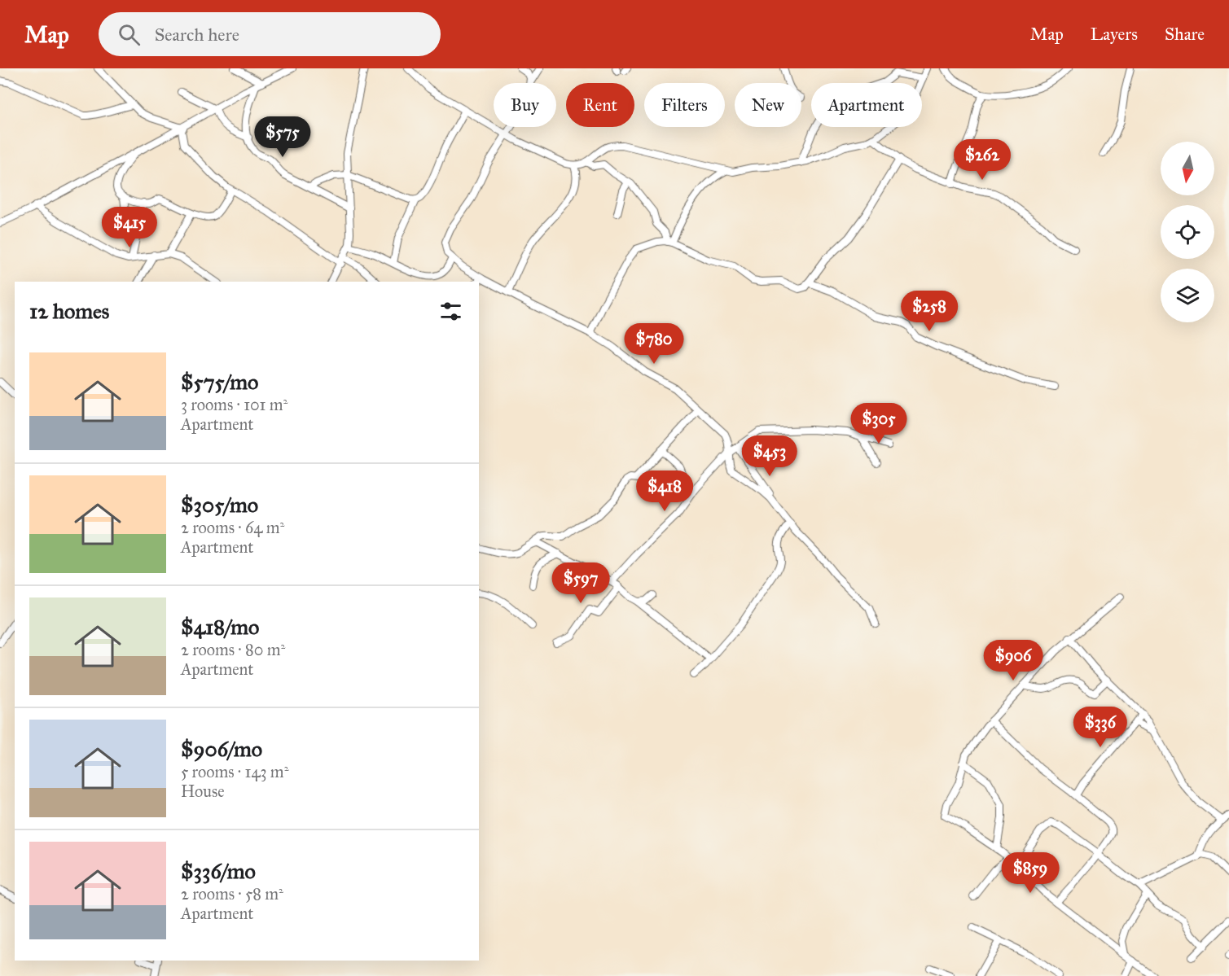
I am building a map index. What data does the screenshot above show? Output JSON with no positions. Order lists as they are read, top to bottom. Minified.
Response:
{"north":"bottom","page":{"header":"Map","search":"Search here","nav":["Map","Layers","Share"],"chip":["Buy","Rent","Filters","New","Apartment"],"price":["$575","$262","$415","$258","$780","$305","$453","$418","$597","$906","$336","$859"],"heading":"12 homes","list":[{"name":"$575/mo","note":"3 rooms · 101 m² · Apartment"},{"name":"$305/mo","note":"2 rooms · 64 m² · Apartment"},{"name":"$418/mo","note":"2 rooms · 80 m² · Apartment"},{"name":"$906/mo","note":"5 rooms · 143 m² · House"},{"name":"$336/mo","note":"2 rooms · 58 m² · Apartment"}]}}
